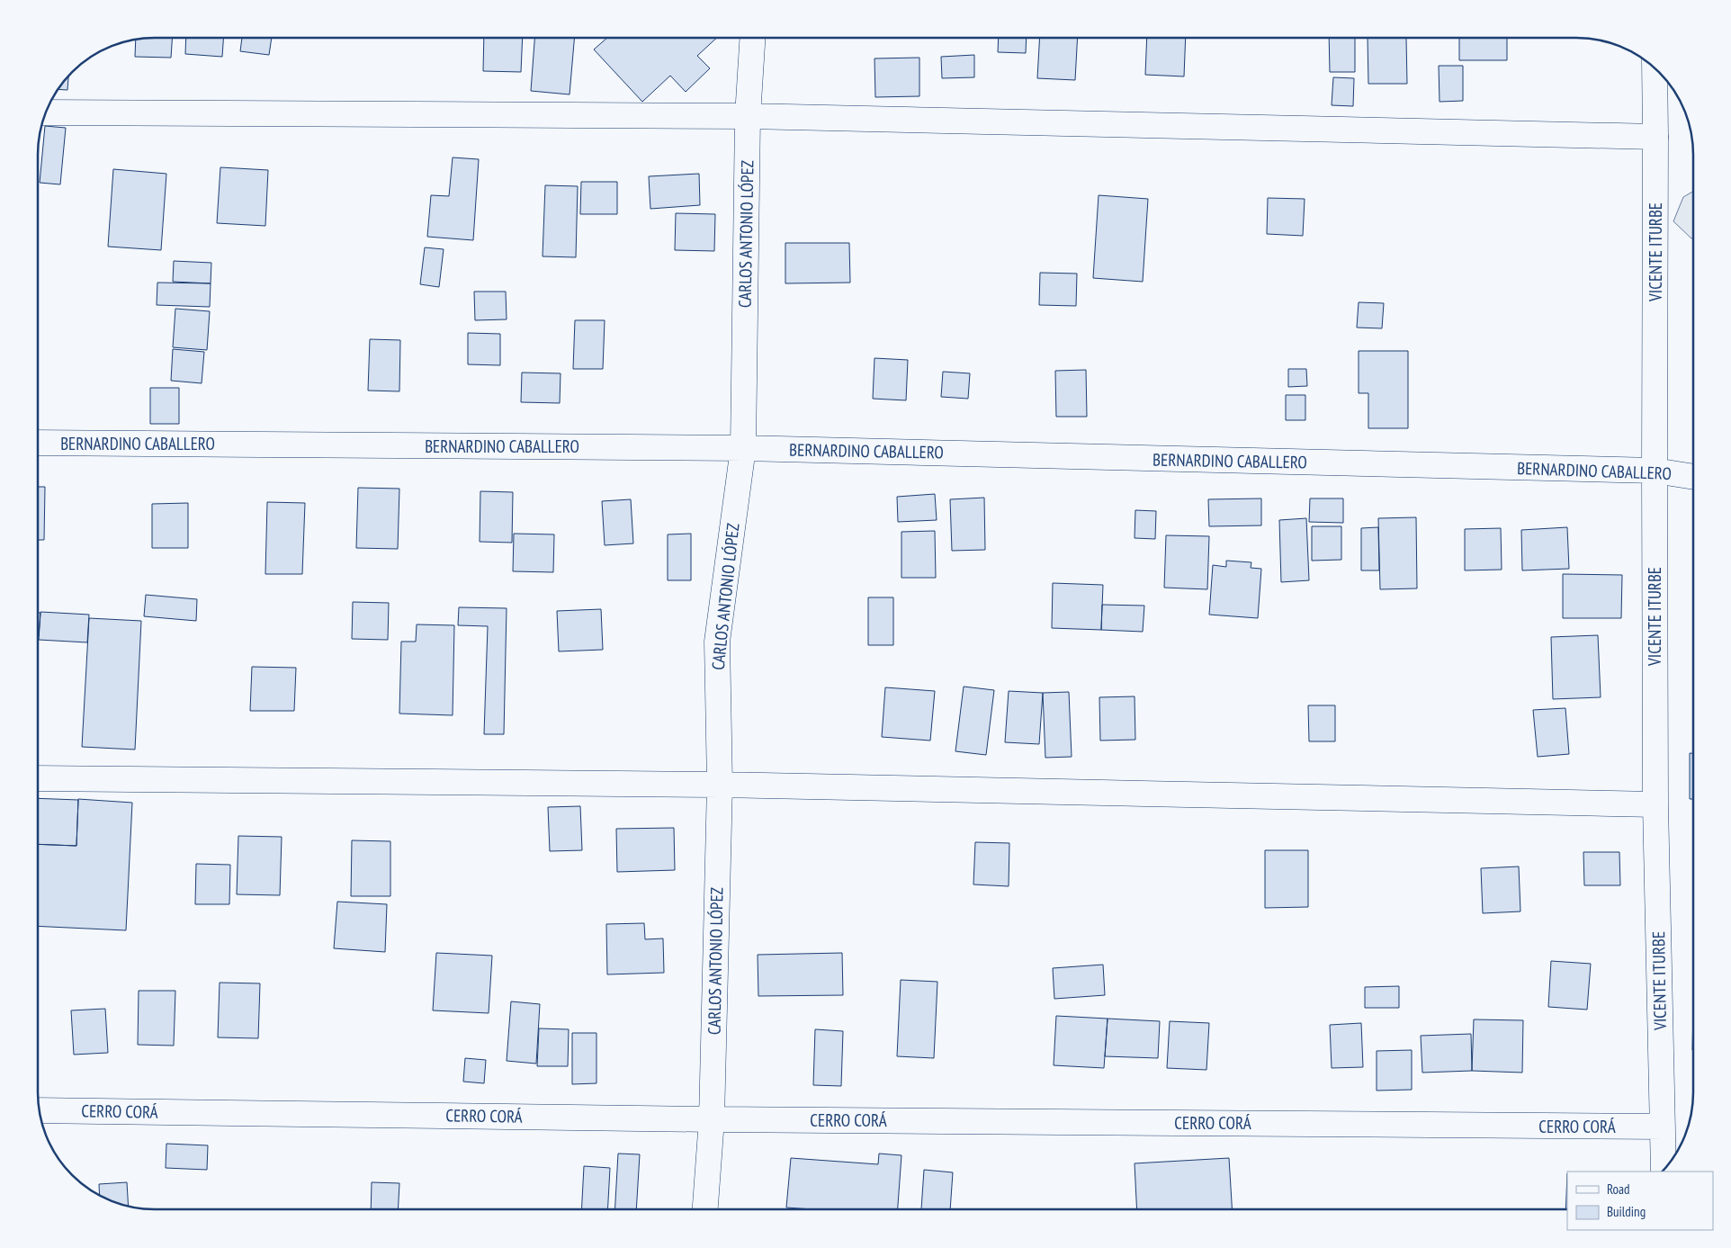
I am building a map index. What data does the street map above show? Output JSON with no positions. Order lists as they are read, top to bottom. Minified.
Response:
{"streets":{"street":["CARLOS ANTONIO LÓPEZ","VICENTE ITURBE","BERNARDINO CABALLERO","CERRO CORÁ"]},"crossings":[["CARLOS ANTONIO LÓPEZ","BERNARDINO CABALLERO"],["CARLOS ANTONIO LÓPEZ","CERRO CORÁ"],["VICENTE ITURBE","BERNARDINO CABALLERO"],["VICENTE ITURBE","CERRO CORÁ"]],"legend":["Road","Building"]}
